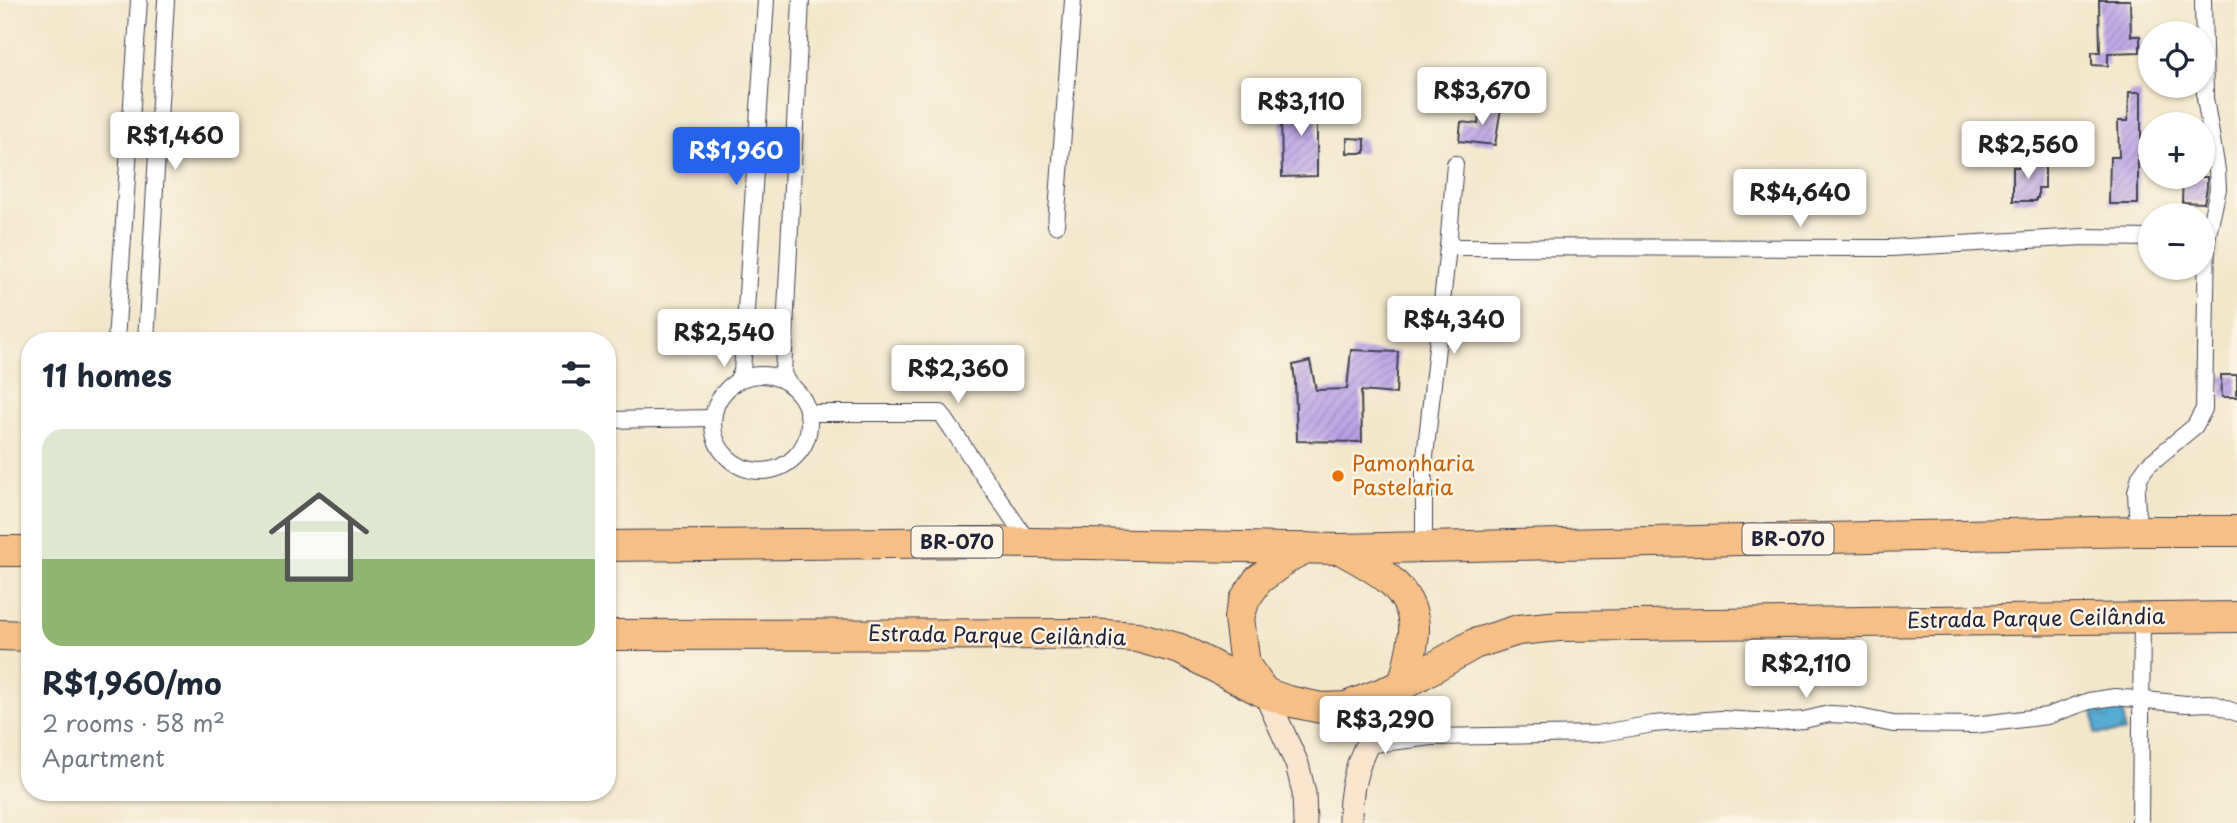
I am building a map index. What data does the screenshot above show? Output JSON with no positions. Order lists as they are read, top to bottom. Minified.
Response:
{"streets":{"highway":["BR-070","Estrada Parque Ceilândia"]},"crossings":[["BR-070","Estrada Parque Ceilândia"]],"places":["Pamonharia Pastelaria"],"page":{"map_buttons":["+","−"],"price":["R$3,670","R$3,110","R$1,460","R$2,560","R$1,960","R$4,640","R$4,340","R$2,540","R$2,360","R$2,110","R$3,290"],"heading":"11 homes","list":[{"name":"R$1,960/mo","note":"2 rooms · 58 m² · Apartment"}]}}
